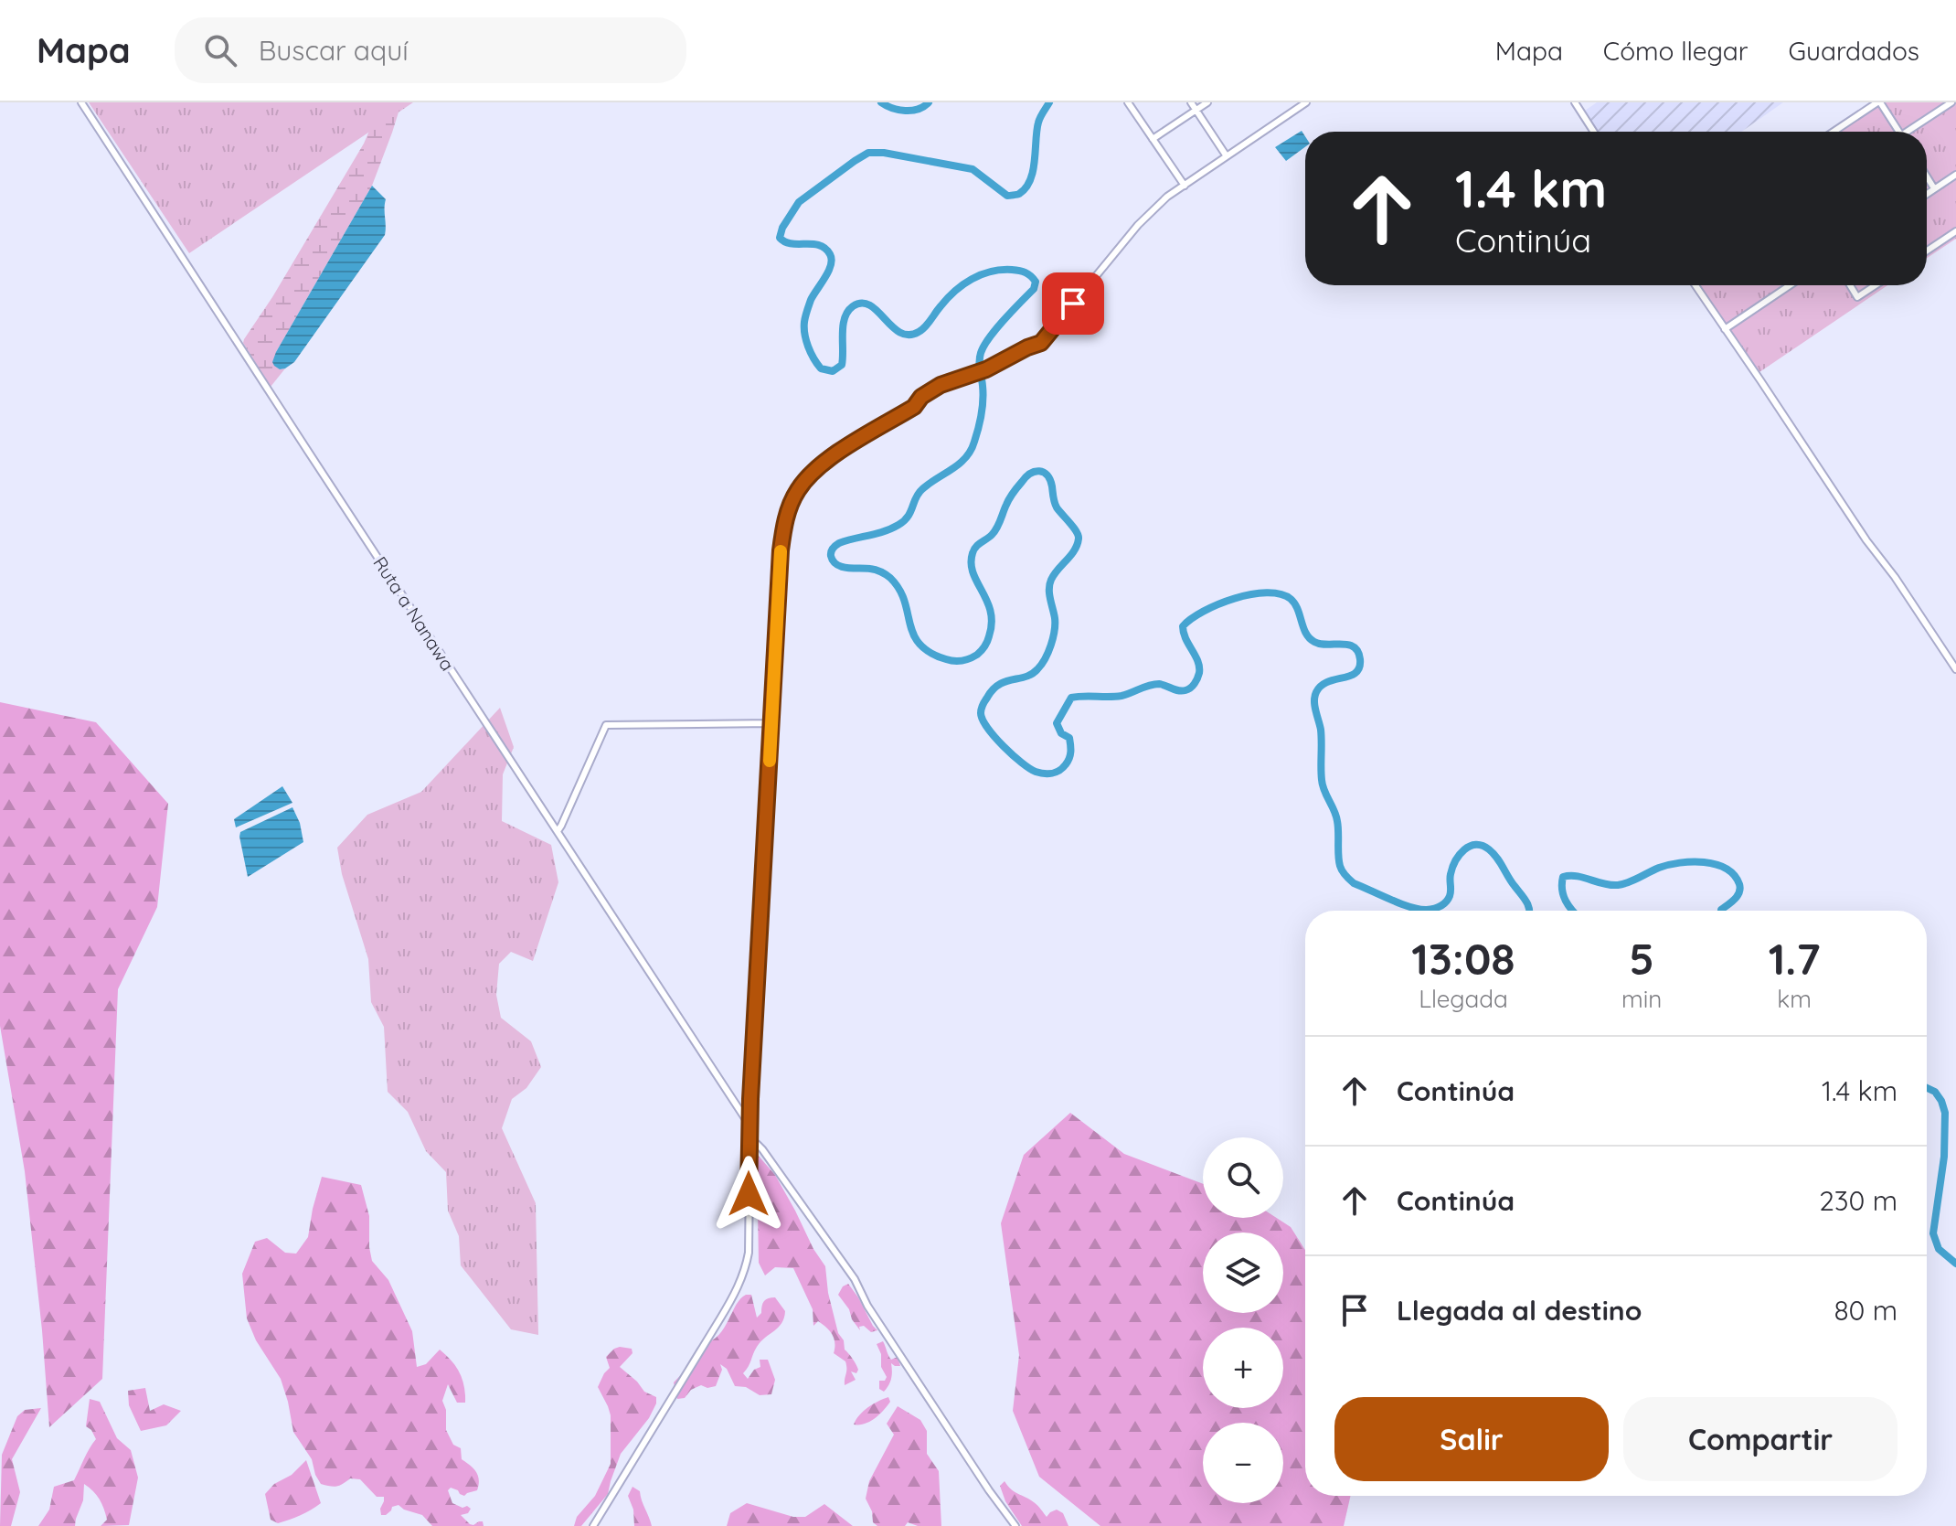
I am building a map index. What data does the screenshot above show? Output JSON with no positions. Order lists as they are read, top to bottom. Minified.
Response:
{"streets":{"street":["Ruta a Nanawa"]},"page":{"header":"Mapa","search":"Buscar aquí","nav":["Mapa","Cómo llegar","Guardados"],"turn":["1.4 km","Continúa"],"eta":["13:08","Llegada","5","min","1.7","km"],"list":[{"name":"Continúa","value":"1.4 km"},{"name":"Continúa","value":"230 m"},{"name":"Llegada al destino","value":"80 m"}],"map_buttons":["+","−"],"buttons":["Salir","Compartir"]}}
